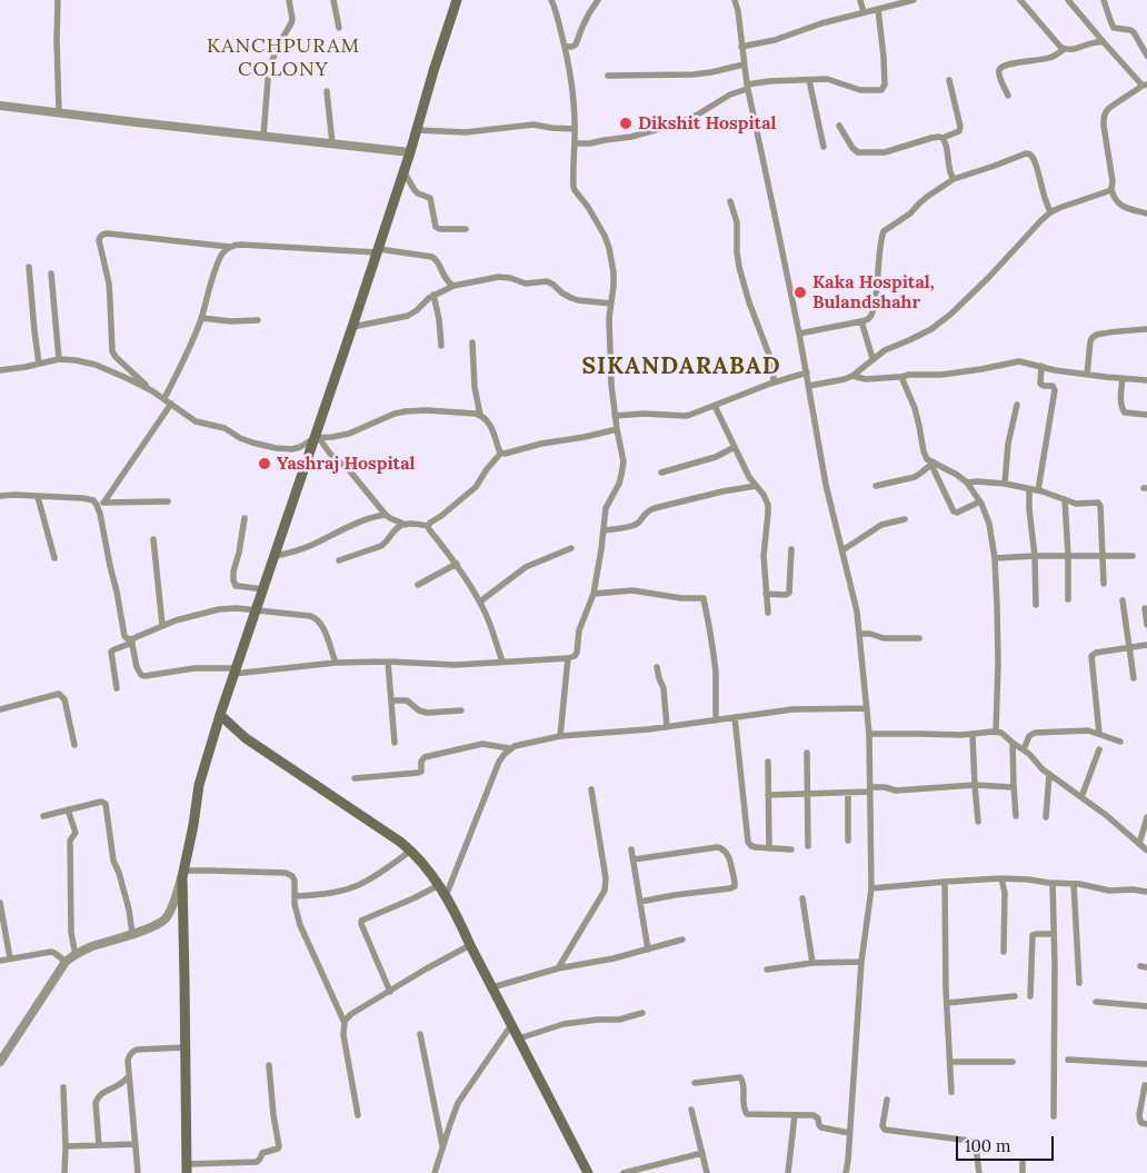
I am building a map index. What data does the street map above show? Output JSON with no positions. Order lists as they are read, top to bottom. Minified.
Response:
{"districts":["KANCHPURAM COLONY","SIKANDARABAD"],"places":["Dikshit Hospital","Kaka Hospital, Bulandshahr","Yashraj Hospital"],"scale_bar":"100 m"}
